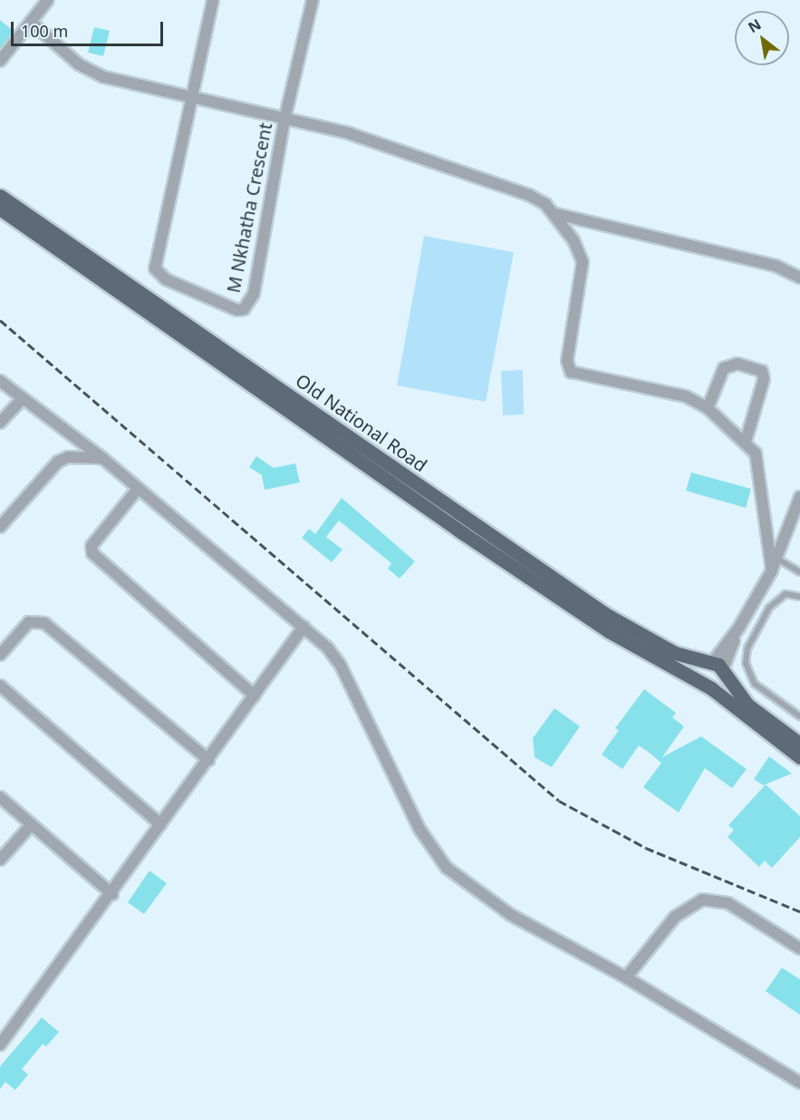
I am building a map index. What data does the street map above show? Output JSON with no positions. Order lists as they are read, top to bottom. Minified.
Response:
{"streets":{"main road":["Old National Road"],"street":["M Nkhatha Crescent"]},"scale_bar":"100 m","north":"top left"}
